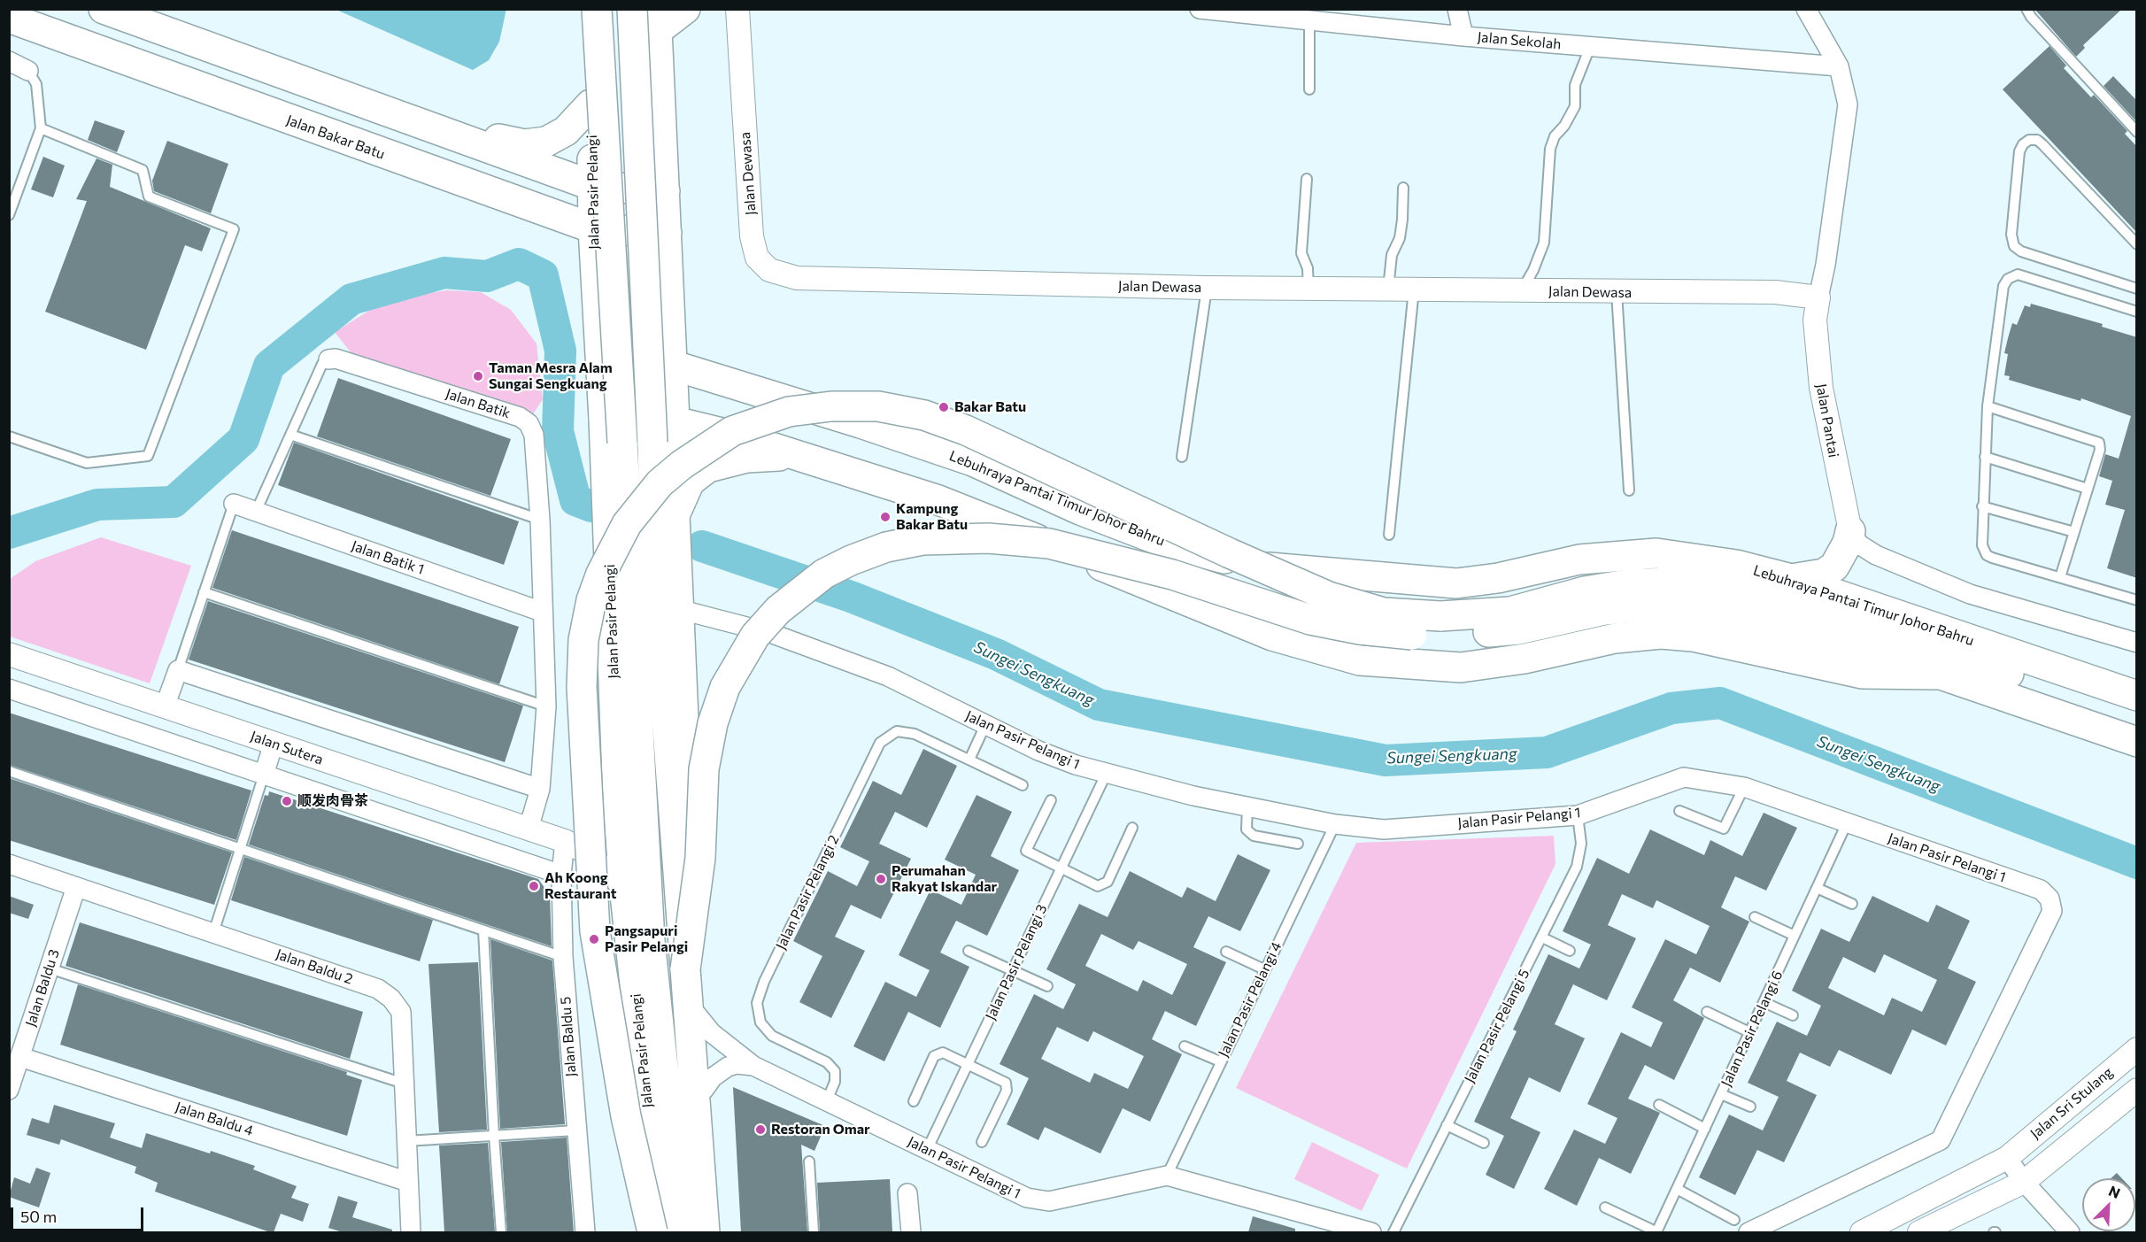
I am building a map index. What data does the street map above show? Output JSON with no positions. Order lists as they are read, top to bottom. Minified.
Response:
{"streets":{"main road":["Jalan Bakar Batu","Jalan Pasir Pelangi","Lebuhraya Pantai Timur Johor Bahru"],"street":["Jalan Sekolah","Jalan Dewasa","Jalan Batik","Jalan Pantai","Jalan Batik 1","Jalan Pasir Pelangi 1","Jalan Sutera","Jalan Baldu 2","Jalan Baldu 3","Jalan Baldu 5","Jalan Sri Stulang","Jalan Baldu 4"],"lane":["Jalan Pasir Pelangi 2","Jalan Pasir Pelangi 3","Jalan Pasir Pelangi 4","Jalan Pasir Pelangi 5","Jalan Pasir Pelangi 6"]},"crossings":[["Jalan Sekolah","Jalan Pantai"],["Jalan Bakar Batu","Jalan Pasir Pelangi"],["Jalan Dewasa","Jalan Pantai"],["Jalan Pasir Pelangi","Lebuhraya Pantai Timur Johor Bahru"],["Jalan Pasir Pelangi","Jalan Sutera"],["Jalan Batik","Jalan Batik 1"],["Jalan Batik","Jalan Sutera"],["Jalan Pasir Pelangi 1","Jalan Pasir Pelangi 2"],["Jalan Pasir Pelangi 1","Jalan Pasir Pelangi 3"],["Jalan Pasir Pelangi 1","Jalan Pasir Pelangi 4"],["Jalan Pasir Pelangi 1","Jalan Pasir Pelangi 5"],["Jalan Pasir Pelangi 1","Jalan Pasir Pelangi 6"],["Jalan Sutera","Jalan Baldu 5"],["Jalan Baldu 2","Jalan Baldu 3"],["Jalan Baldu 2","Jalan Baldu 4"],["Jalan Baldu 3","Jalan Baldu 4"]],"water":["Sungei Sengkuang"],"places":["Taman Mesra Alam Sungai Sengkuang","Bakar Batu","Kampung Bakar Batu","顺发肉骨茶","Perumahan Rakyat Iskandar","Ah Koong Restaurant","Pangsapuri Pasir Pelangi","Restoran Omar"],"scale_bar":"50 m","north":"top right"}
